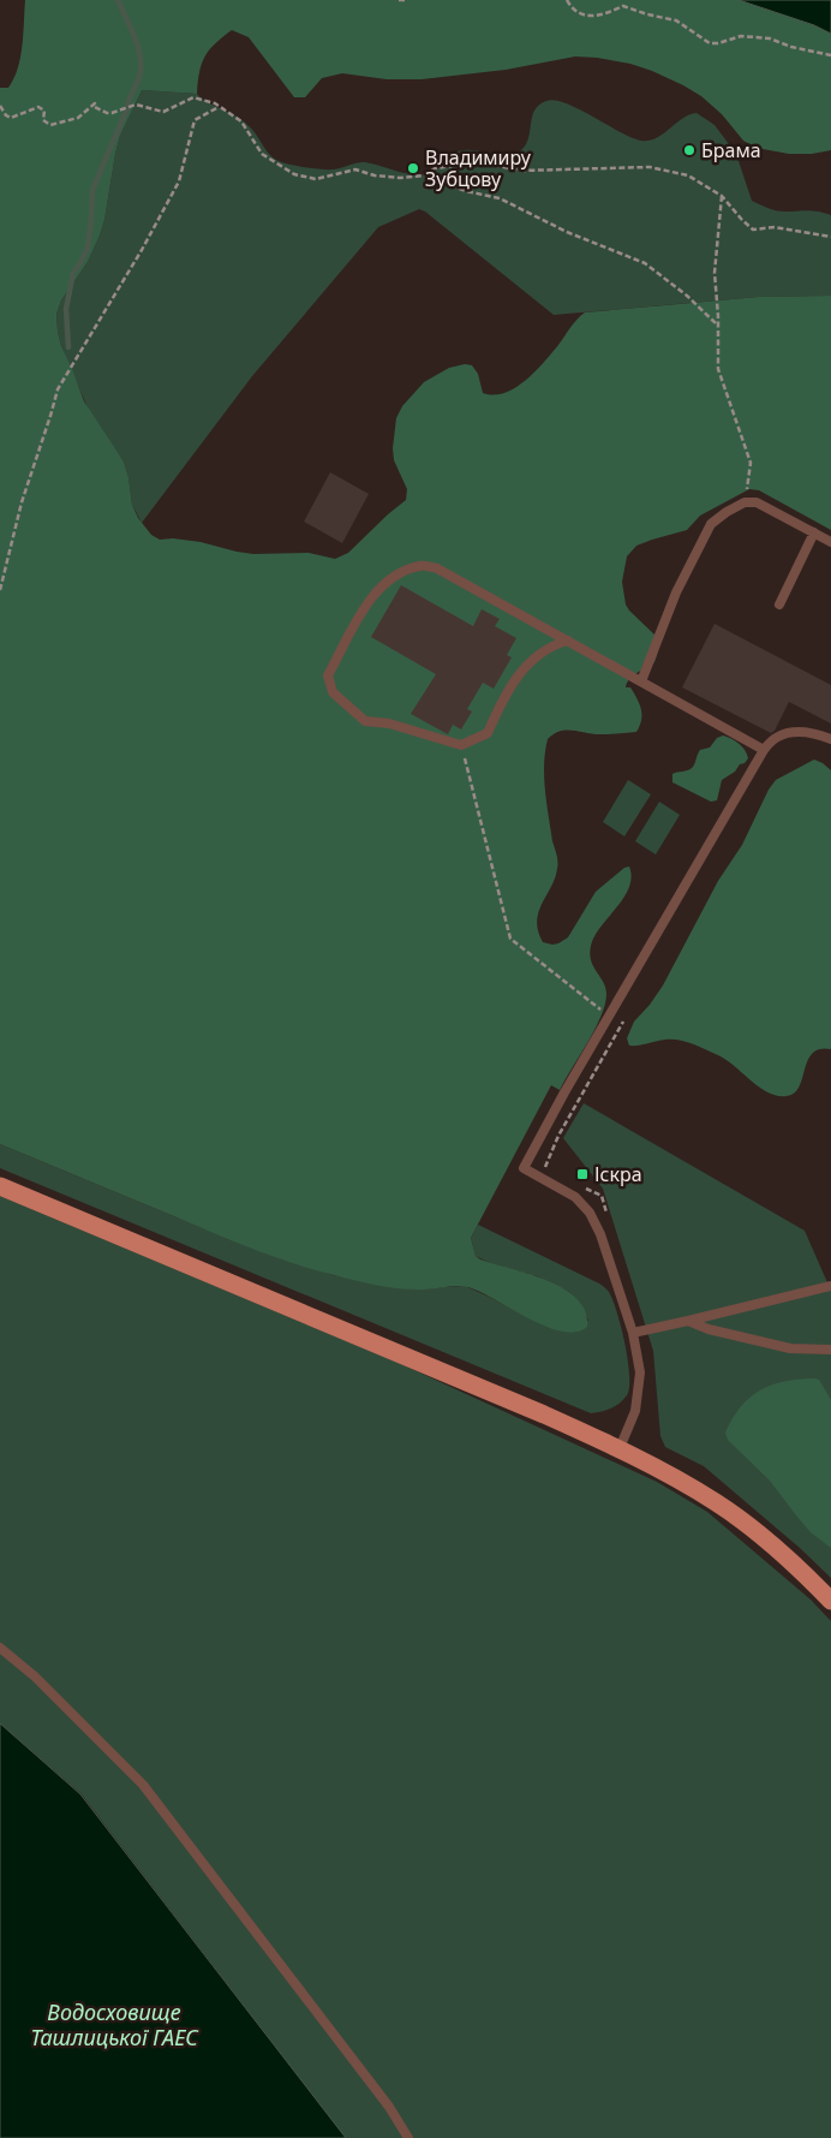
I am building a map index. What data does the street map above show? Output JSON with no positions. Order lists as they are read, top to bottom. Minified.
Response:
{"water":["Водосховище Ташлицької ГАЕС"],"places":{"other":["Брама","Владимиру Зубцову"],"transit":["Іскра"]}}
